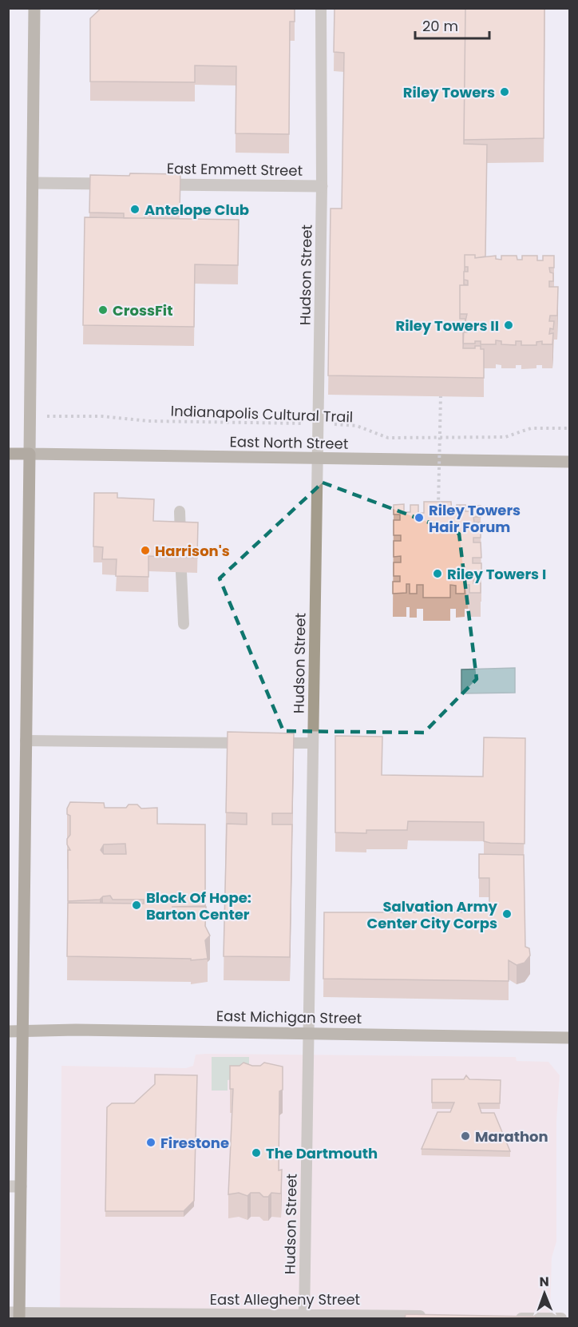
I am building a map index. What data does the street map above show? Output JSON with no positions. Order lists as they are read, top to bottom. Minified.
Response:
{"streets":{"main road":["East North Street","East Michigan Street"],"street":["East Emmett Street"],"lane":["Hudson Street","East Allegheny Street"],"path":["Indianapolis Cultural Trail"]},"crossings":[["East Emmett Street","Hudson Street"],["Hudson Street","Indianapolis Cultural Trail"],["Hudson Street","East North Street"],["Hudson Street","East Michigan Street"],["Hudson Street","East Allegheny Street"]],"places":["Riley Towers","Antelope Club","CrossFit","Riley Towers II","Riley Towers Hair Forum","Harrison's","Riley Towers I","Block Of Hope: Barton Center","Salvation Army Center City Corps","Marathon","Firestone","The Dartmouth"],"scale_bar":"20 m","north":"top"}
